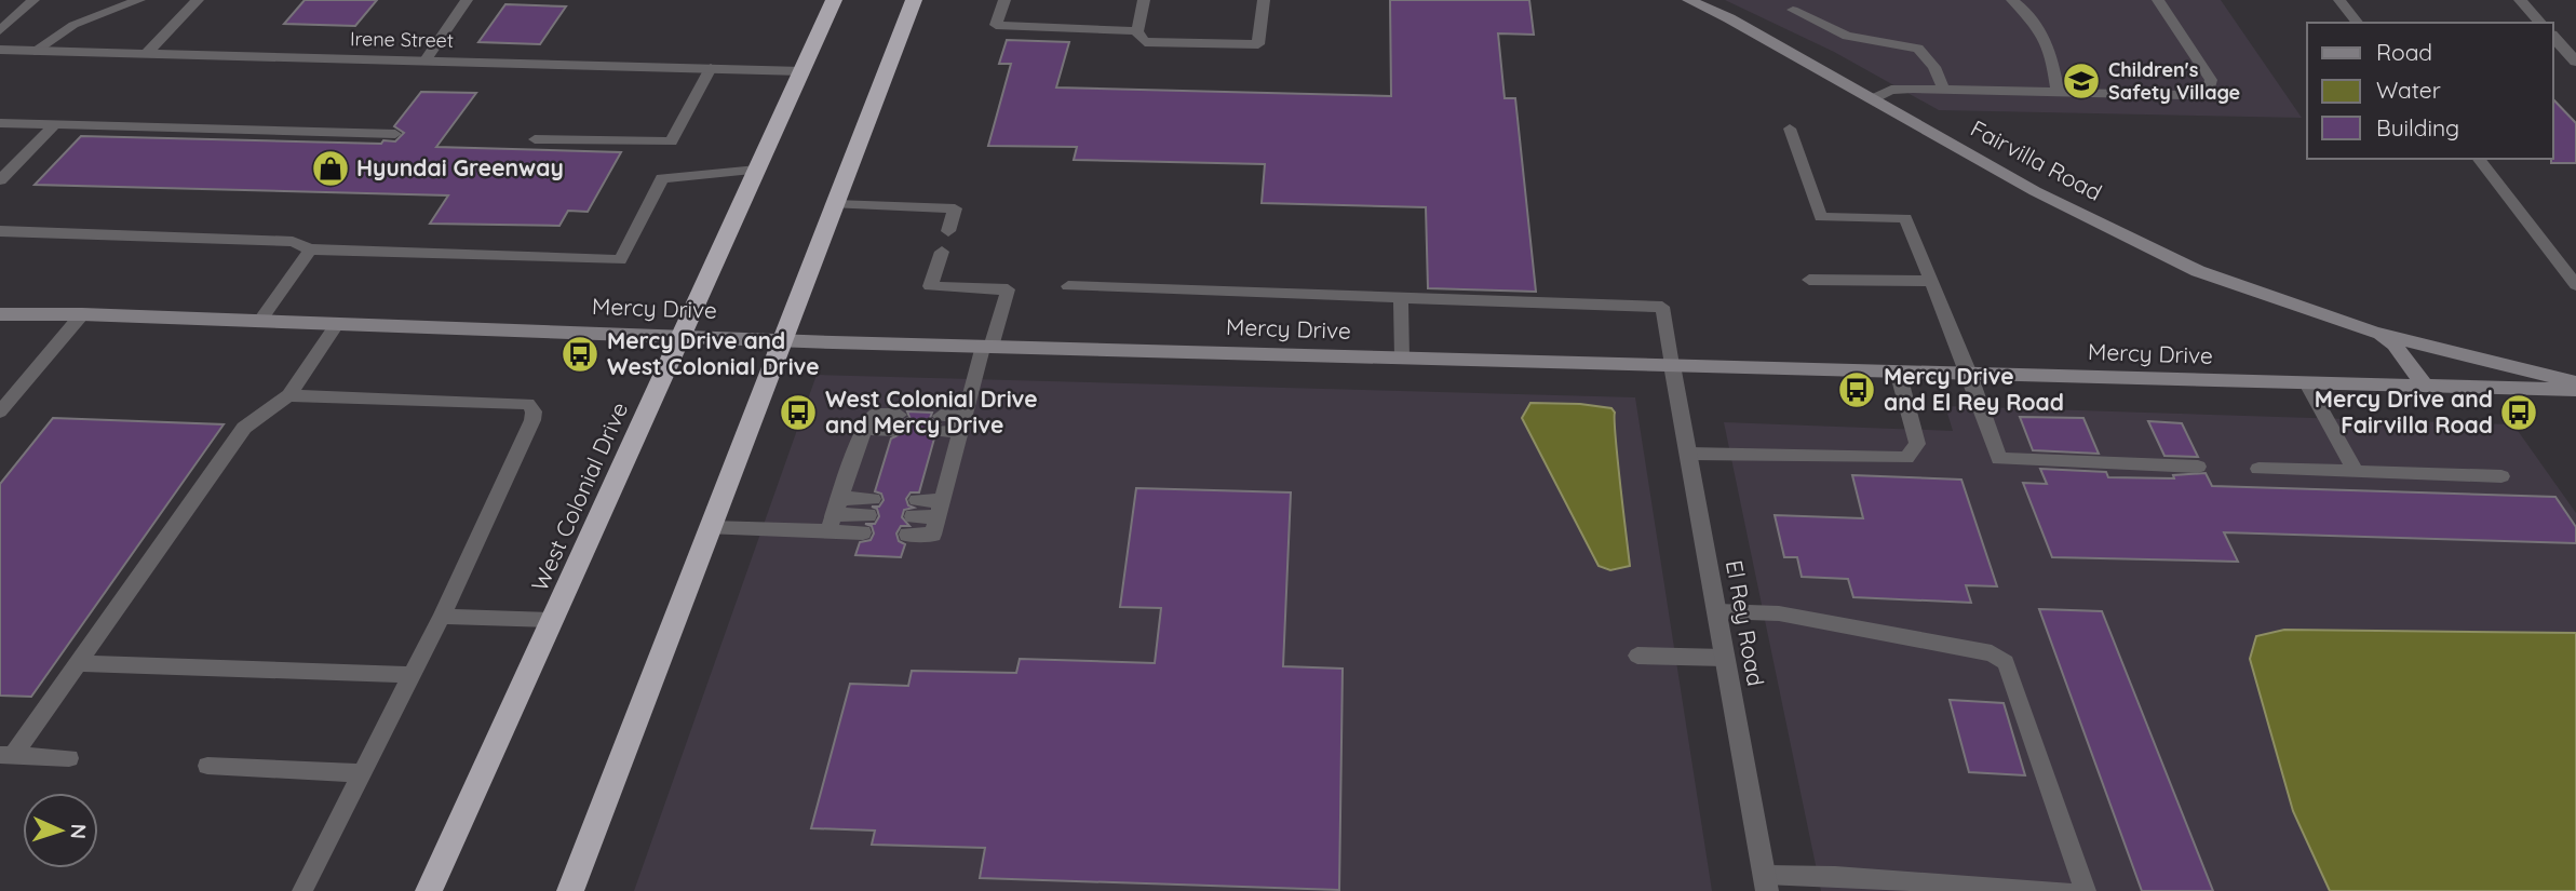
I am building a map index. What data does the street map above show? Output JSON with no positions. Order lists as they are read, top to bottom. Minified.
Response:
{"streets":{"highway":["West Colonial Drive"],"street":["Irene Street","Fairvilla Road","Mercy Drive","El Rey Road"]},"crossings":[["Irene Street","West Colonial Drive"],["Fairvilla Road","Mercy Drive"],["Mercy Drive","West Colonial Drive"],["Mercy Drive","El Rey Road"]],"places":{"school or university":["Children's Safety Village"],"shop":["Hyundai Greenway"],"bus stop":["Mercy Drive and West Colonial Drive","Mercy Drive and El Rey Road","West Colonial Drive and Mercy Drive","Mercy Drive and Fairvilla Road"]},"legend":["Road","Water","Building"],"north":"right"}
